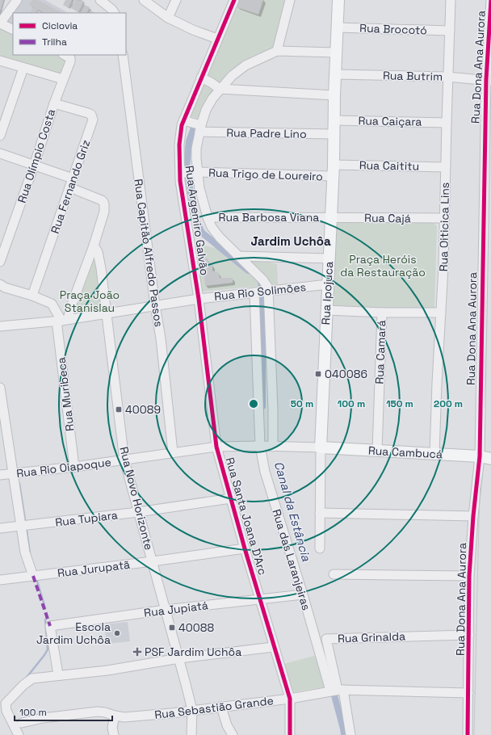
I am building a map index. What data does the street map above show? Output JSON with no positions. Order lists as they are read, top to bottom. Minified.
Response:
{"streets":{"main road":["Rua Ipojuca","Rua Cambucá"],"street":["Rua Brocotó","Rua Dona Ana Aurora","Rua Butrim","Rua Caiçara","Rua Padre Lino","Rua Olímpio Costa","Rua Caititu","Rua Trigo de Loureiro","Rua Fernando Griz","Rua Barbosa Viana","Rua Cajá","Rua Argemiro Galvão","Rua Oiticica Lins","Rua Capitão Alfredo Passos","Rua Rio Solimões","Rua Camará","Rua Muribeca","Rua Rio Oiapoque","Rua Novo Horizonte","Rua Santa Joana D'Arc","Rua Tupiara","Rua das Laranjeiras","Rua Jurupatã","Rua Jupiatá","Rua Grinalda","Rua Sebastião Grande"]},"crossings":[["Rua Brocotó","Rua Oiticica Lins"],["Rua Brocotó","Rua Ipojuca"],["Rua Dona Ana Aurora","Rua Butrim"],["Rua Dona Ana Aurora","Rua Cambucá"],["Rua Dona Ana Aurora","Rua Grinalda"],["Rua Dona Ana Aurora","Rua Sebastião Grande"],["Rua Butrim","Rua Oiticica Lins"],["Rua Butrim","Rua Ipojuca"],["Rua Caiçara","Rua Oiticica Lins"],["Rua Caiçara","Rua Ipojuca"],["Rua Padre Lino","Rua Argemiro Galvão"],["Rua Padre Lino","Rua Ipojuca"],["Rua Olímpio Costa","Rua Fernando Griz"],["Rua Caititu","Rua Oiticica Lins"],["Rua Caititu","Rua Ipojuca"],["Rua Trigo de Loureiro","Rua Argemiro Galvão"],["Rua Trigo de Loureiro","Rua Ipojuca"],["Rua Barbosa Viana","Rua Cajá"],["Rua Barbosa Viana","Rua Argemiro Galvão"],["Rua Barbosa Viana","Rua Ipojuca"],["Rua Cajá","Rua Oiticica Lins"],["Rua Cajá","Rua Ipojuca"],["Rua Argemiro Galvão","Rua Rio Solimões"],["Rua Argemiro Galvão","Rua Santa Joana D'Arc"],["Rua Argemiro Galvão","Rua das Laranjeiras"],["Rua Oiticica Lins","Rua Cambucá"],["Rua Capitão Alfredo Passos","Rua Rio Solimões"],["Rua Capitão Alfredo Passos","Rua Rio Oiapoque"],["Rua Rio Solimões","Rua Ipojuca"],["Rua Rio Solimões","Rua Muribeca"],["Rua Rio Solimões","Rua Novo Horizonte"],["Rua Rio Solimões","Rua Santa Joana D'Arc"],["Rua Rio Solimões","Rua das Laranjeiras"],["Rua Ipojuca","Rua Cambucá"],["Rua Ipojuca","Rua Rio Oiapoque"],["Rua Camará","Rua Cambucá"],["Rua Muribeca","Rua Rio Oiapoque"],["Rua Cambucá","Rua Rio Oiapoque"],["Rua Rio Oiapoque","Rua Novo Horizonte"],["Rua Rio Oiapoque","Rua Santa Joana D'Arc"],["Rua Rio Oiapoque","Rua das Laranjeiras"],["Rua Novo Horizonte","Rua Tupiara"],["Rua Novo Horizonte","Rua Jurupatã"],["Rua Novo Horizonte","Rua Jupiatá"],["Rua Novo Horizonte","Rua Sebastião Grande"],["Rua Santa Joana D'Arc","Rua Tupiara"],["Rua Santa Joana D'Arc","Rua Jurupatã"],["Rua Santa Joana D'Arc","Rua Jupiatá"],["Rua Santa Joana D'Arc","Rua Sebastião Grande"],["Rua das Laranjeiras","Rua Jupiatá"],["Rua das Laranjeiras","Rua Grinalda"],["Rua das Laranjeiras","Rua Sebastião Grande"],["Rua Grinalda","Rua Sebastião Grande"]],"districts":["Jardim Uchôa"],"water":["Canal da Estância"],"parks":["Praça Heróis da Restauração","Praça João Stanislau"],"places":{"transit":["040086","40089","40088"],"other":["Escola Jardim Uchôa"],"health":["PSF Jardim Uchôa"]},"legend":["Ciclovia","Trilha"],"scale_bar":"100 m","rings":["50 m","100 m","150 m","200 m"]}
